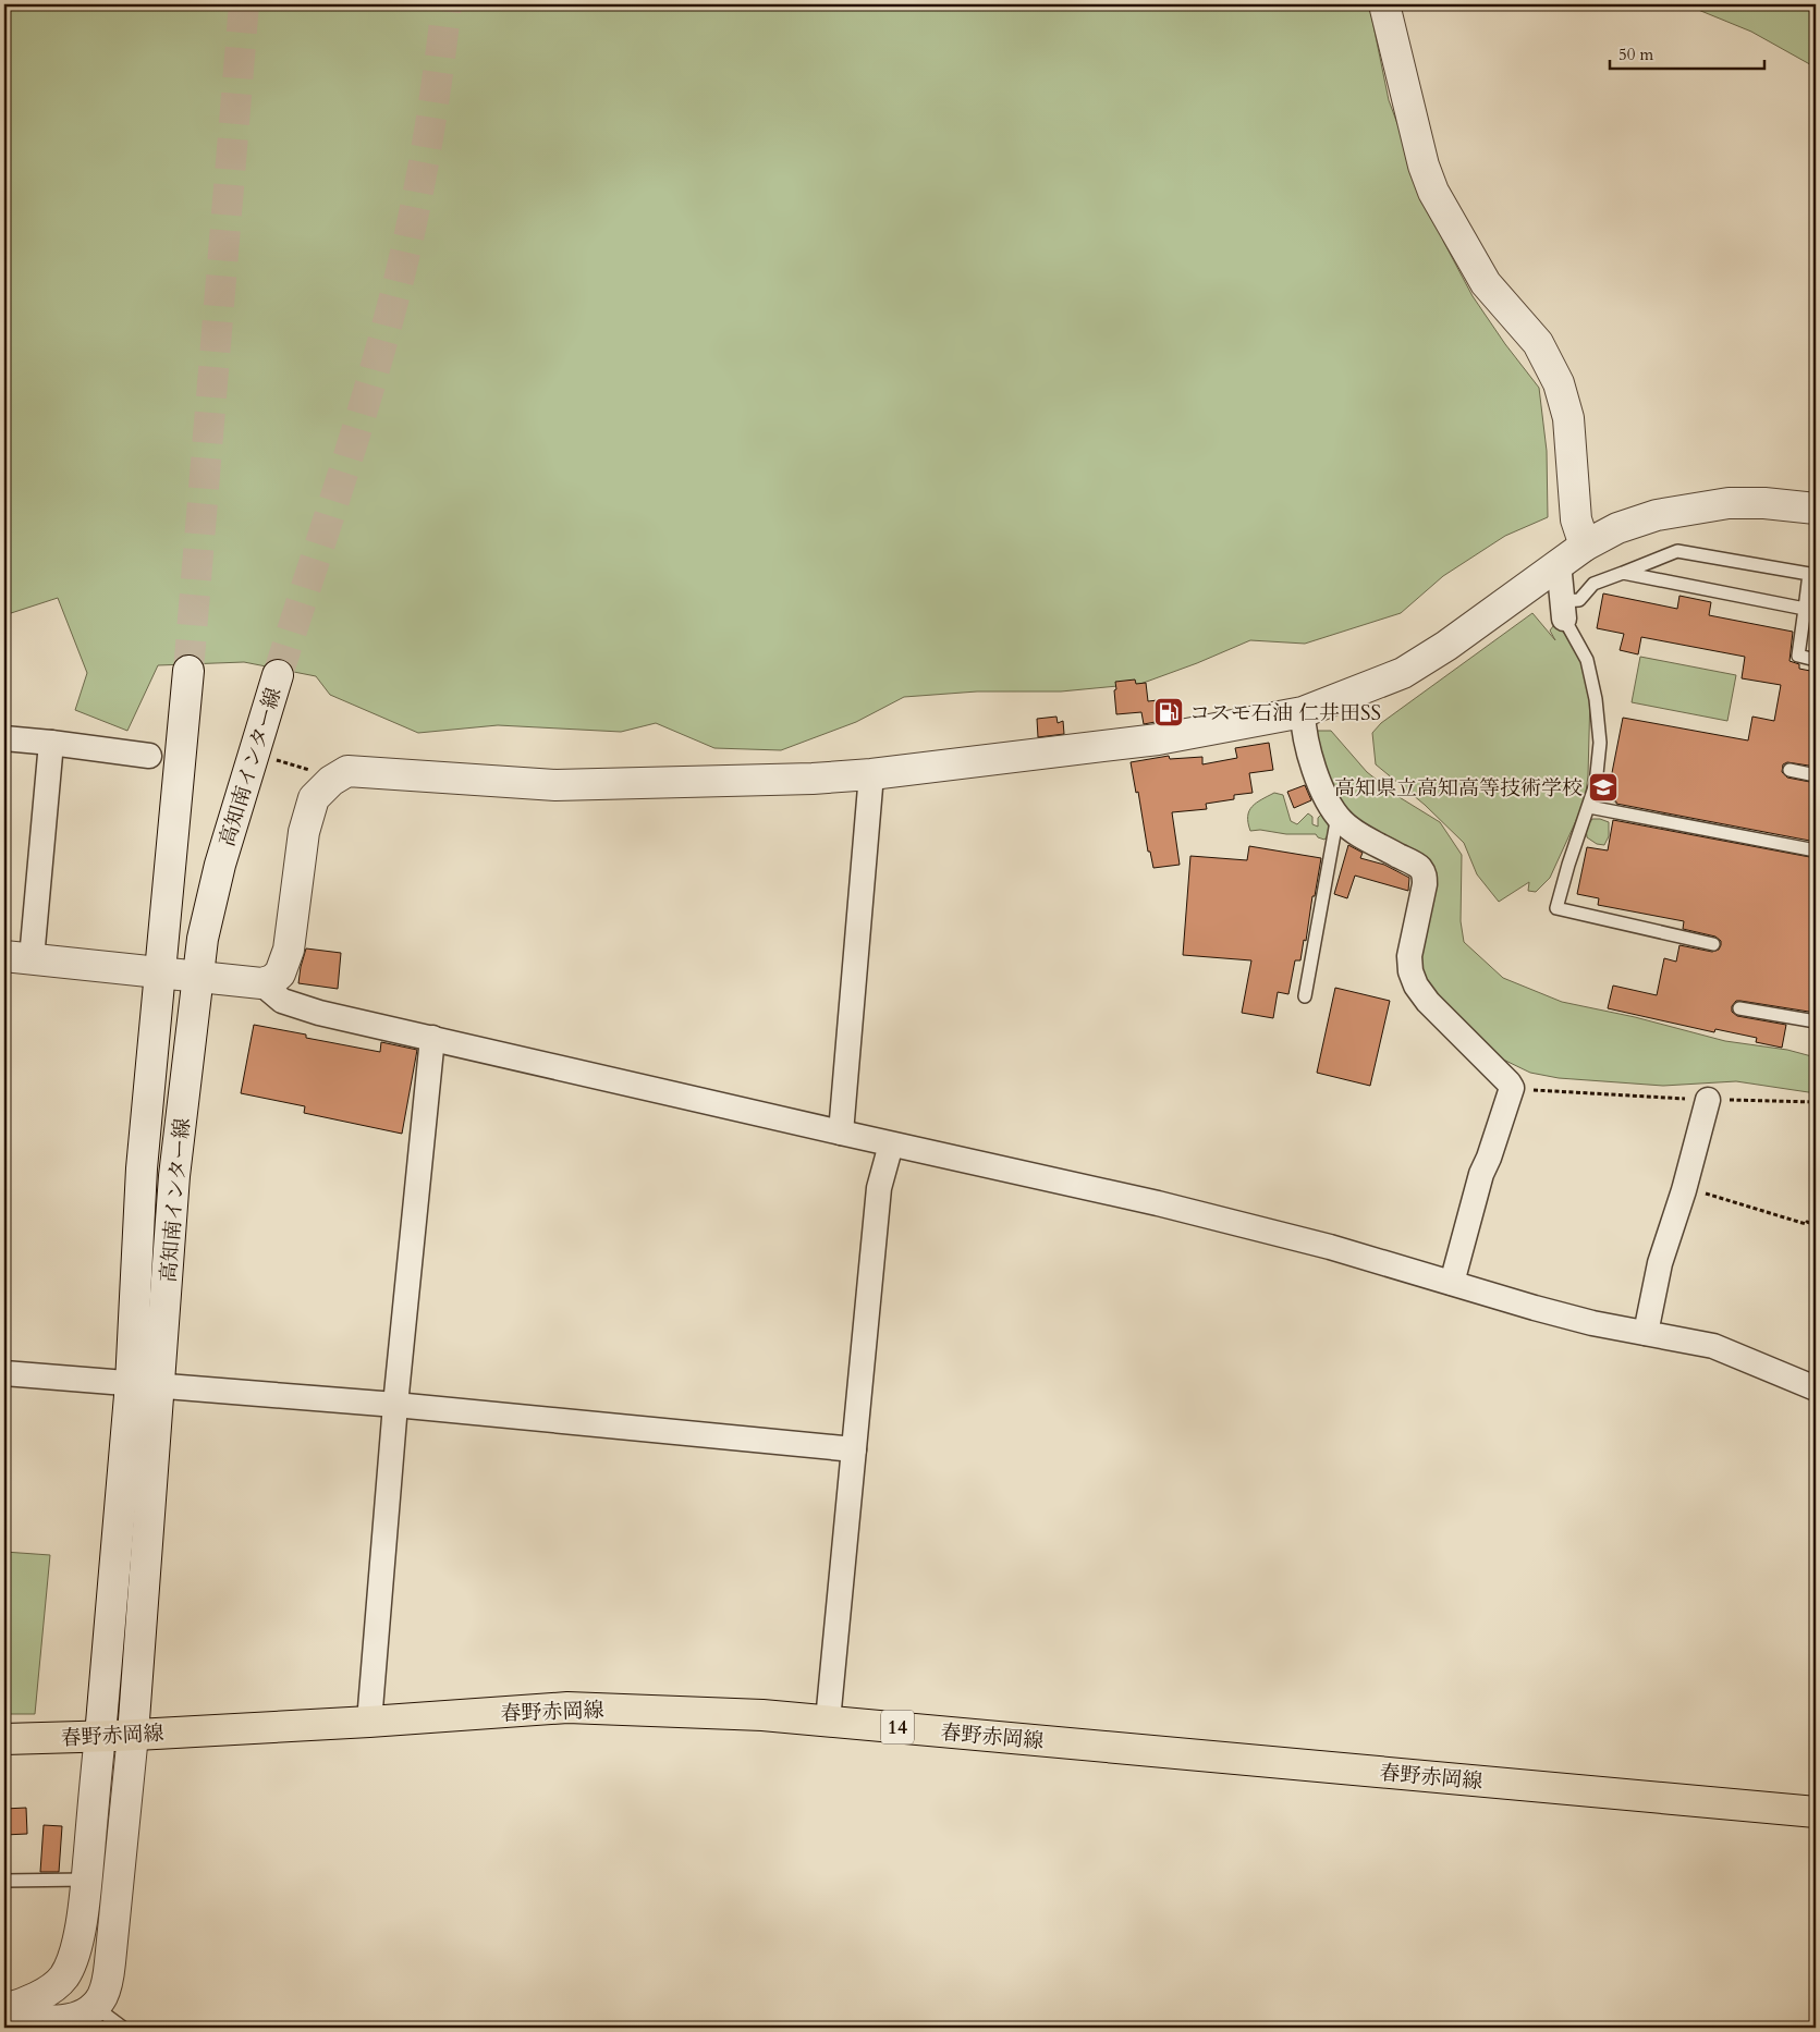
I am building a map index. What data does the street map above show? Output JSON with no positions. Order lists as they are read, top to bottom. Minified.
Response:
{"streets":{"main road":["春野赤岡線","14"],"street":["高知南インター線"]},"crossings":[["高知南インター線","春野赤岡線"]],"places":{"fuel station":["コスモ石油 仁井田SS"],"school or university":["高知県立高知高等技術学校"]},"scale_bar":"50 m"}
